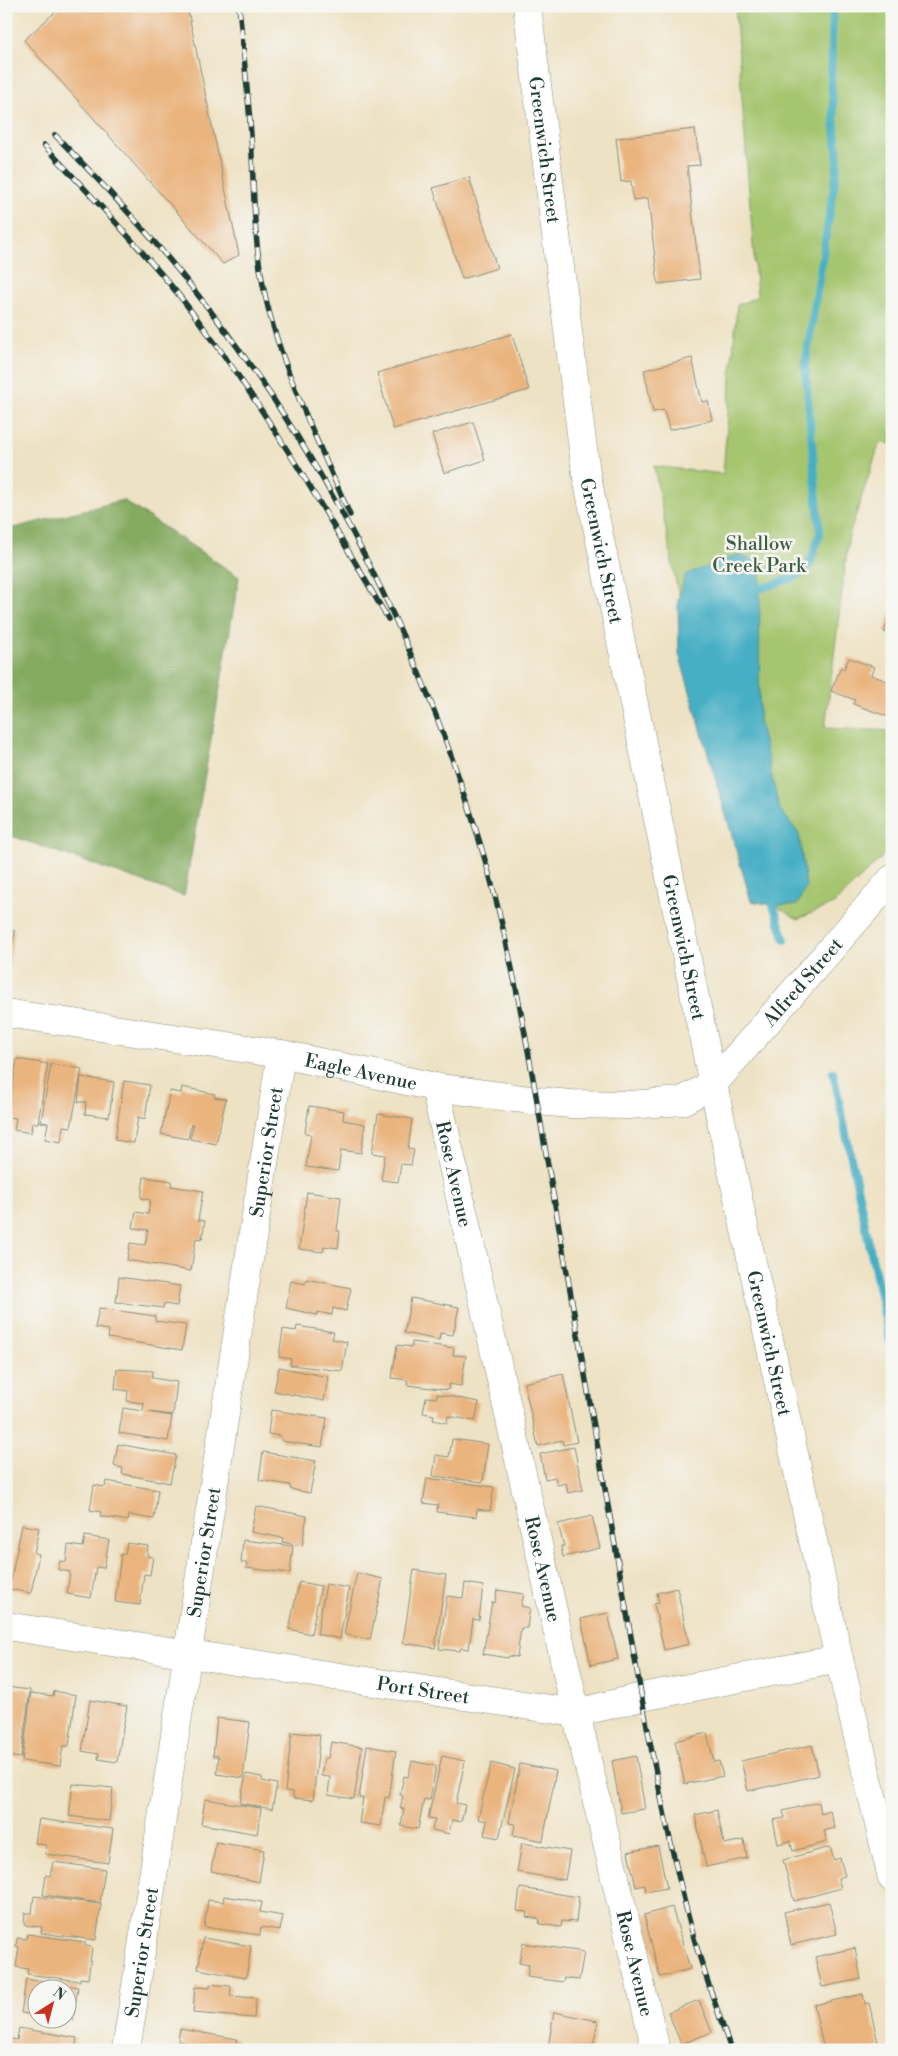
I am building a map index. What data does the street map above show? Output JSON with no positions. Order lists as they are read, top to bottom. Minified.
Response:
{"streets":{"street":["Greenwich Street","Alfred Street","Eagle Avenue","Superior Street","Rose Avenue","Port Street"]},"crossings":[["Greenwich Street","Alfred Street"],["Greenwich Street","Eagle Avenue"],["Greenwich Street","Port Street"],["Alfred Street","Eagle Avenue"],["Eagle Avenue","Superior Street"],["Eagle Avenue","Rose Avenue"],["Superior Street","Port Street"],["Rose Avenue","Port Street"]],"parks":["Shallow Creek Park"],"north":"top right"}
